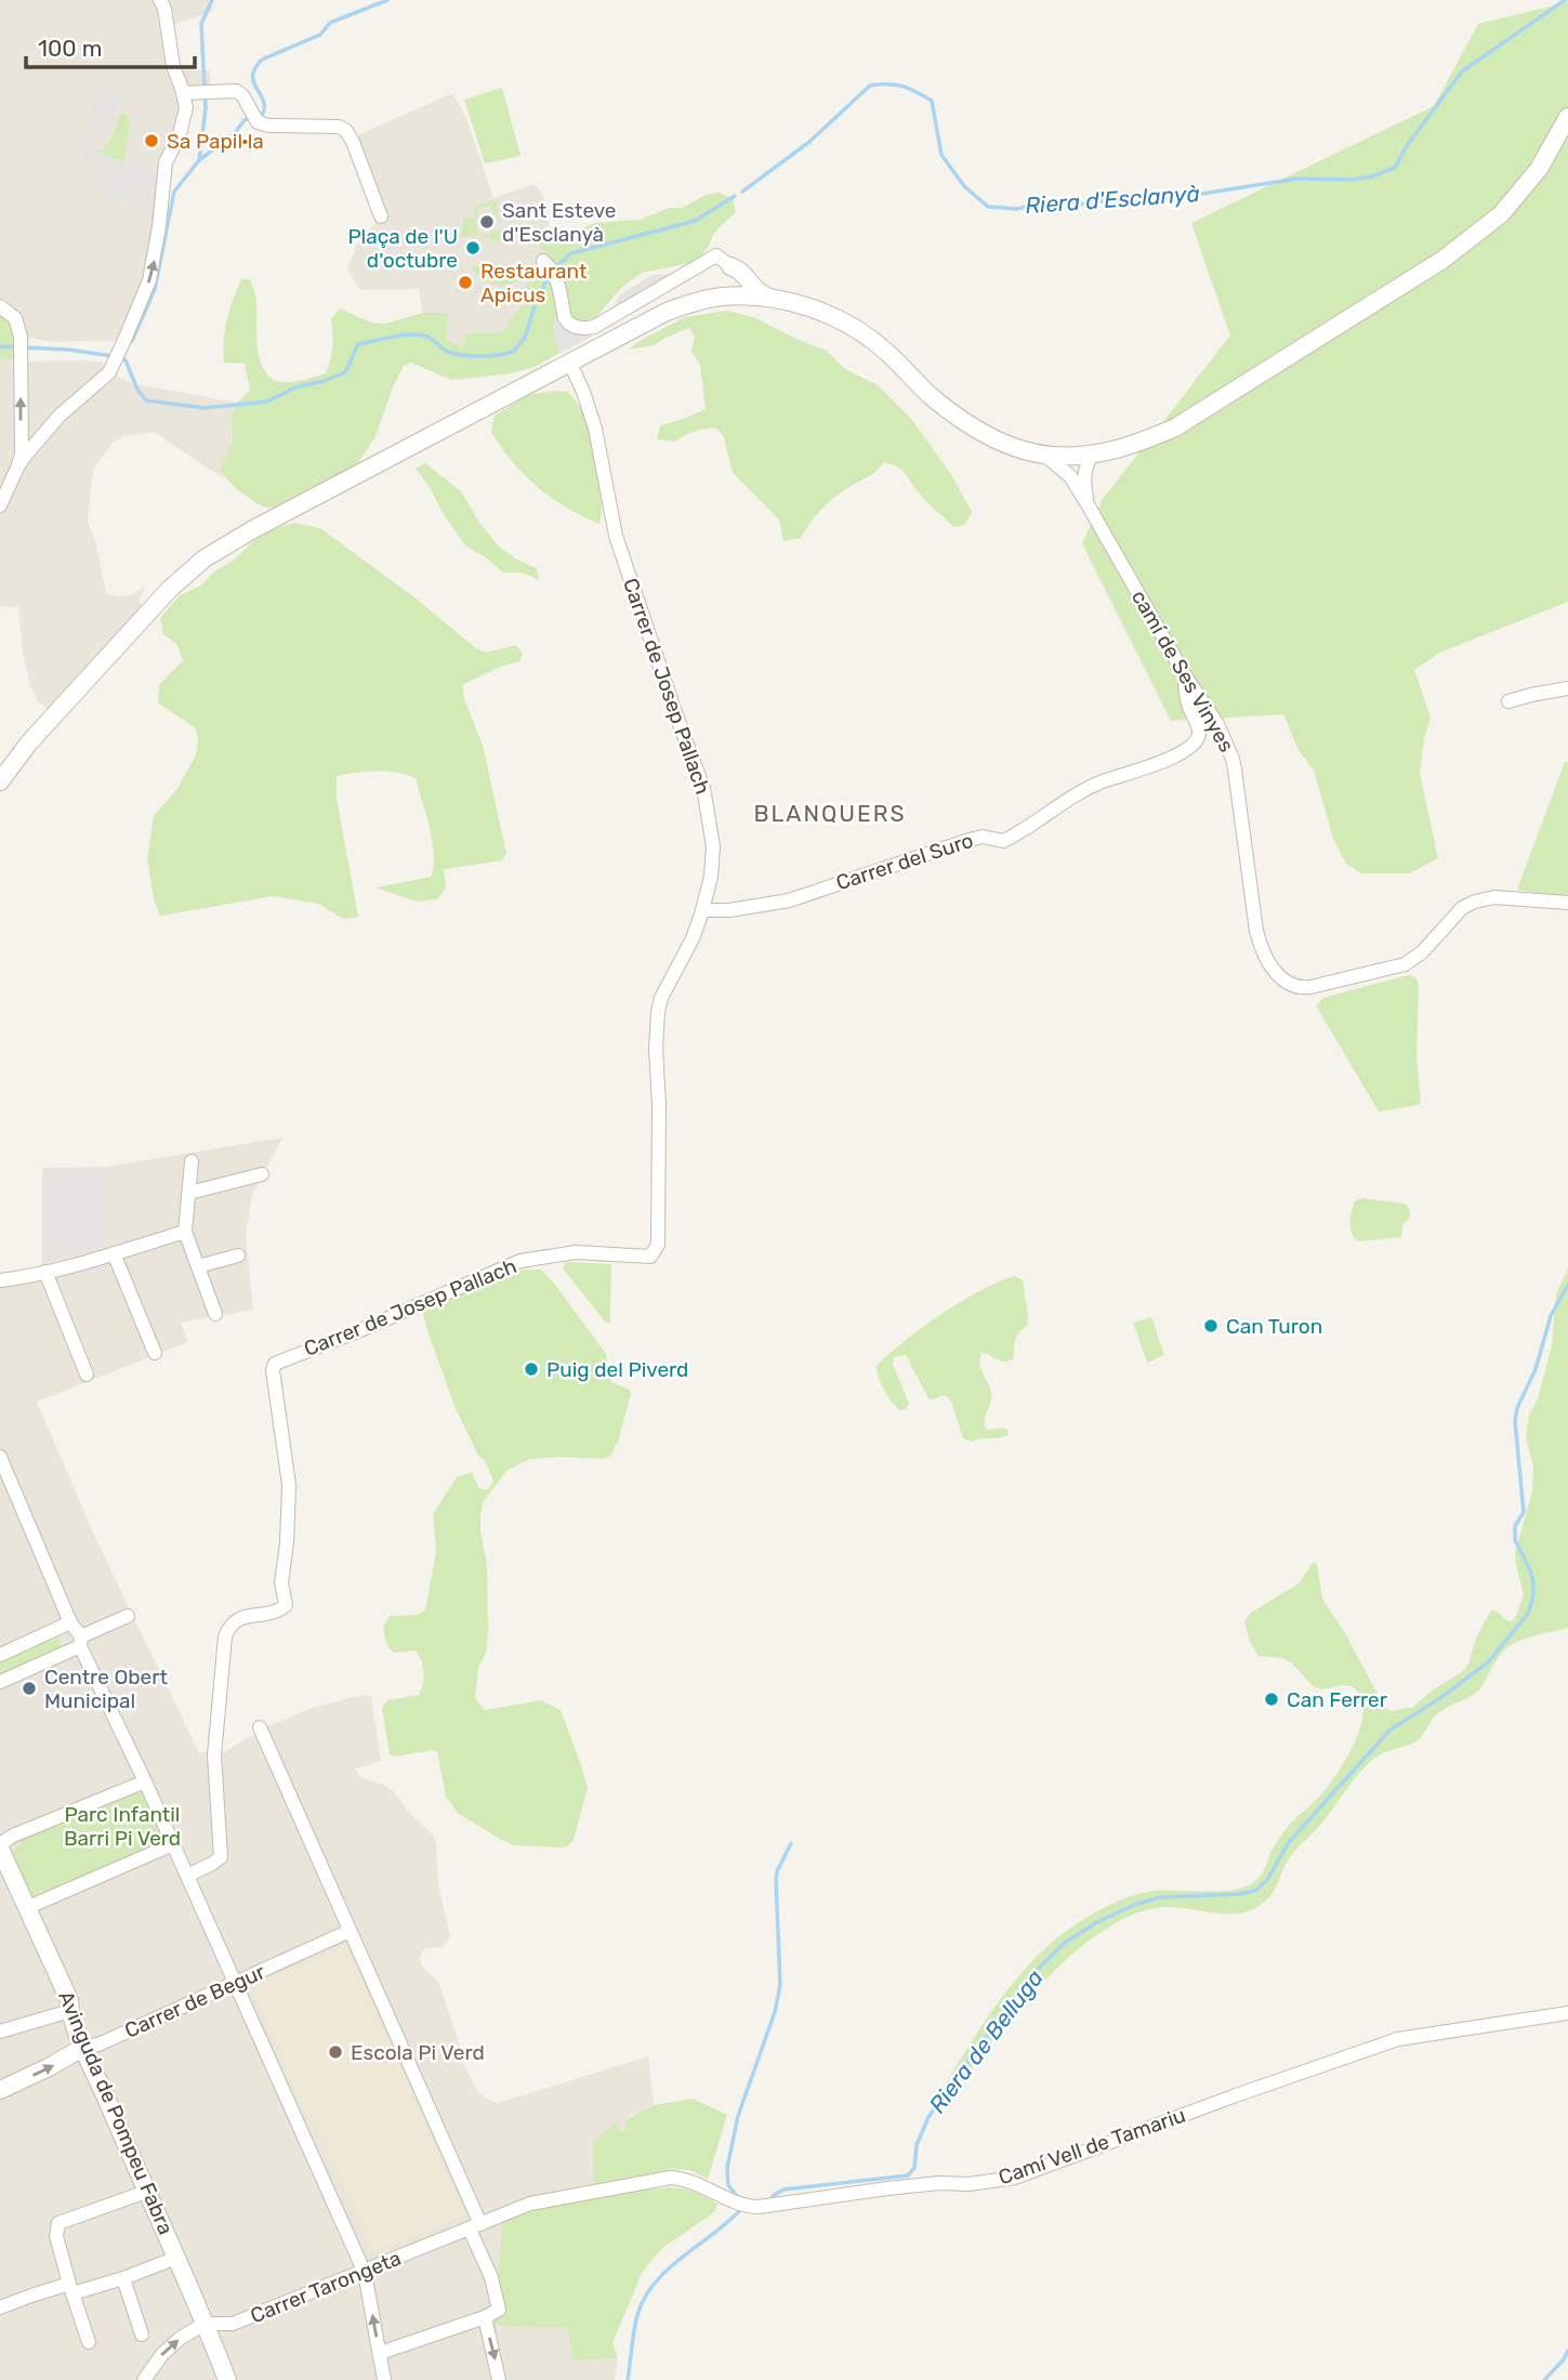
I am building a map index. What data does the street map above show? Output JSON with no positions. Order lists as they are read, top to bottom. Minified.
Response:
{"streets":{"street":["camí de Ses Vinyes","Carrer de Josep Pallach","Carrer del Suro","Carrer de Begur","Avinguda de Pompeu Fabra","Camí Vell de Tamariu","Carrer Tarongeta"]},"crossings":[["camí de Ses Vinyes","Carrer del Suro"],["Carrer de Josep Pallach","Carrer del Suro"],["Carrer de Begur","Avinguda de Pompeu Fabra"],["Avinguda de Pompeu Fabra","Carrer Tarongeta"],["Camí Vell de Tamariu","Carrer Tarongeta"]],"districts":["BLANQUERS"],"water":["Riera d'Esclanyà","Riera de Belluga"],"parks":["Parc Infantil Barri Pi Verd"],"places":["Sa Papil·la","Sant Esteve d'Esclanyà","Plaça de l'U d'octubre","Restaurant Apicus","Can Turon","Puig del Piverd","Centre Obert Municipal","Can Ferrer","Escola Pi Verd"],"scale_bar":"100 m"}
